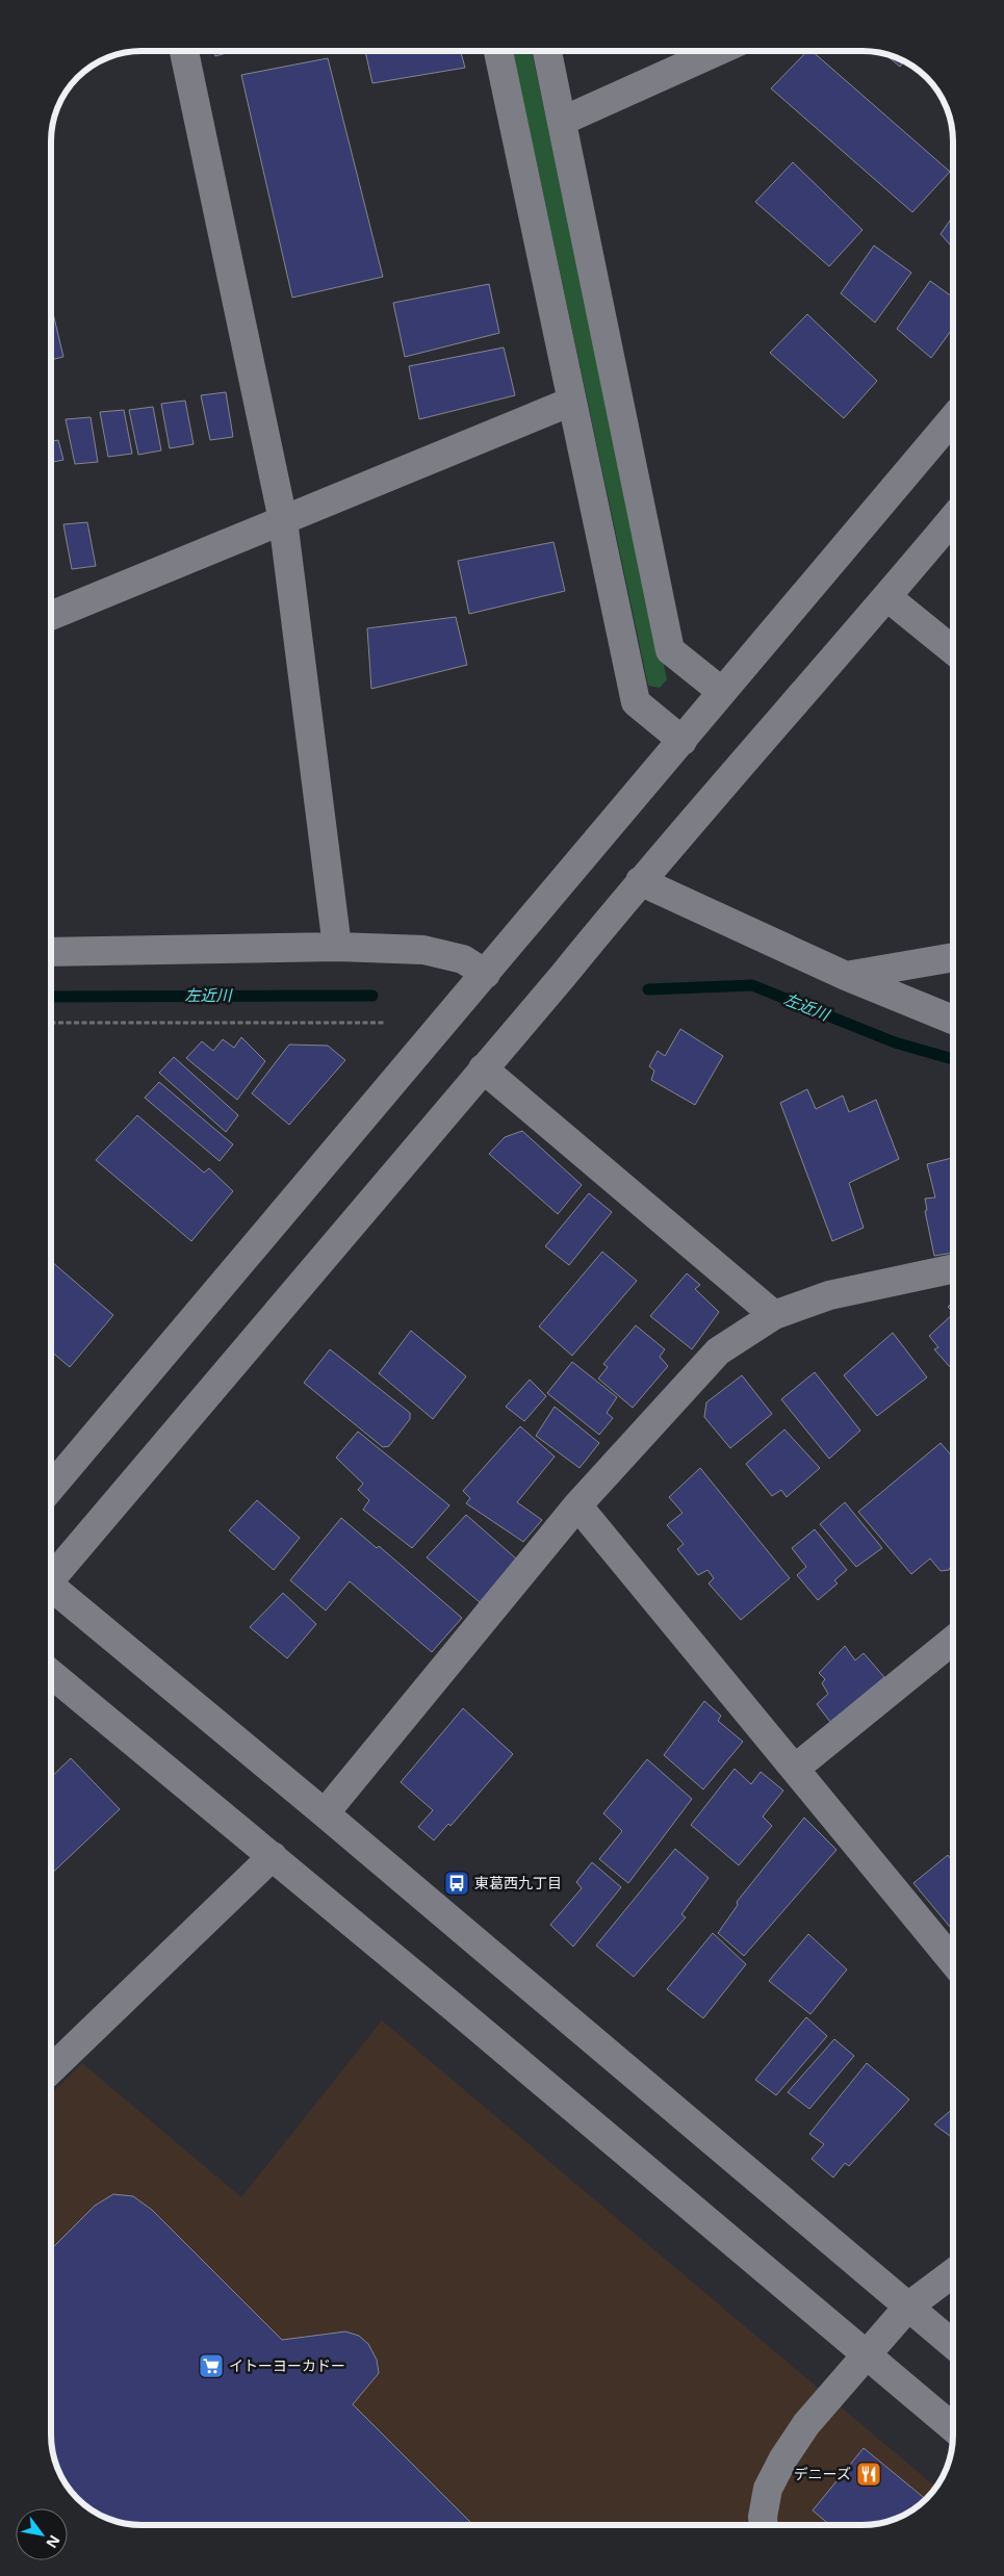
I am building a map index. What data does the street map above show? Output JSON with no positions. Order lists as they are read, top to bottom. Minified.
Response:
{"water":["左近川"],"places":{"bus stop":["東葛西九丁目"],"supermarket":["イトーヨーカドー"],"restaurant":["デニーズ"]},"north":"bottom right"}
